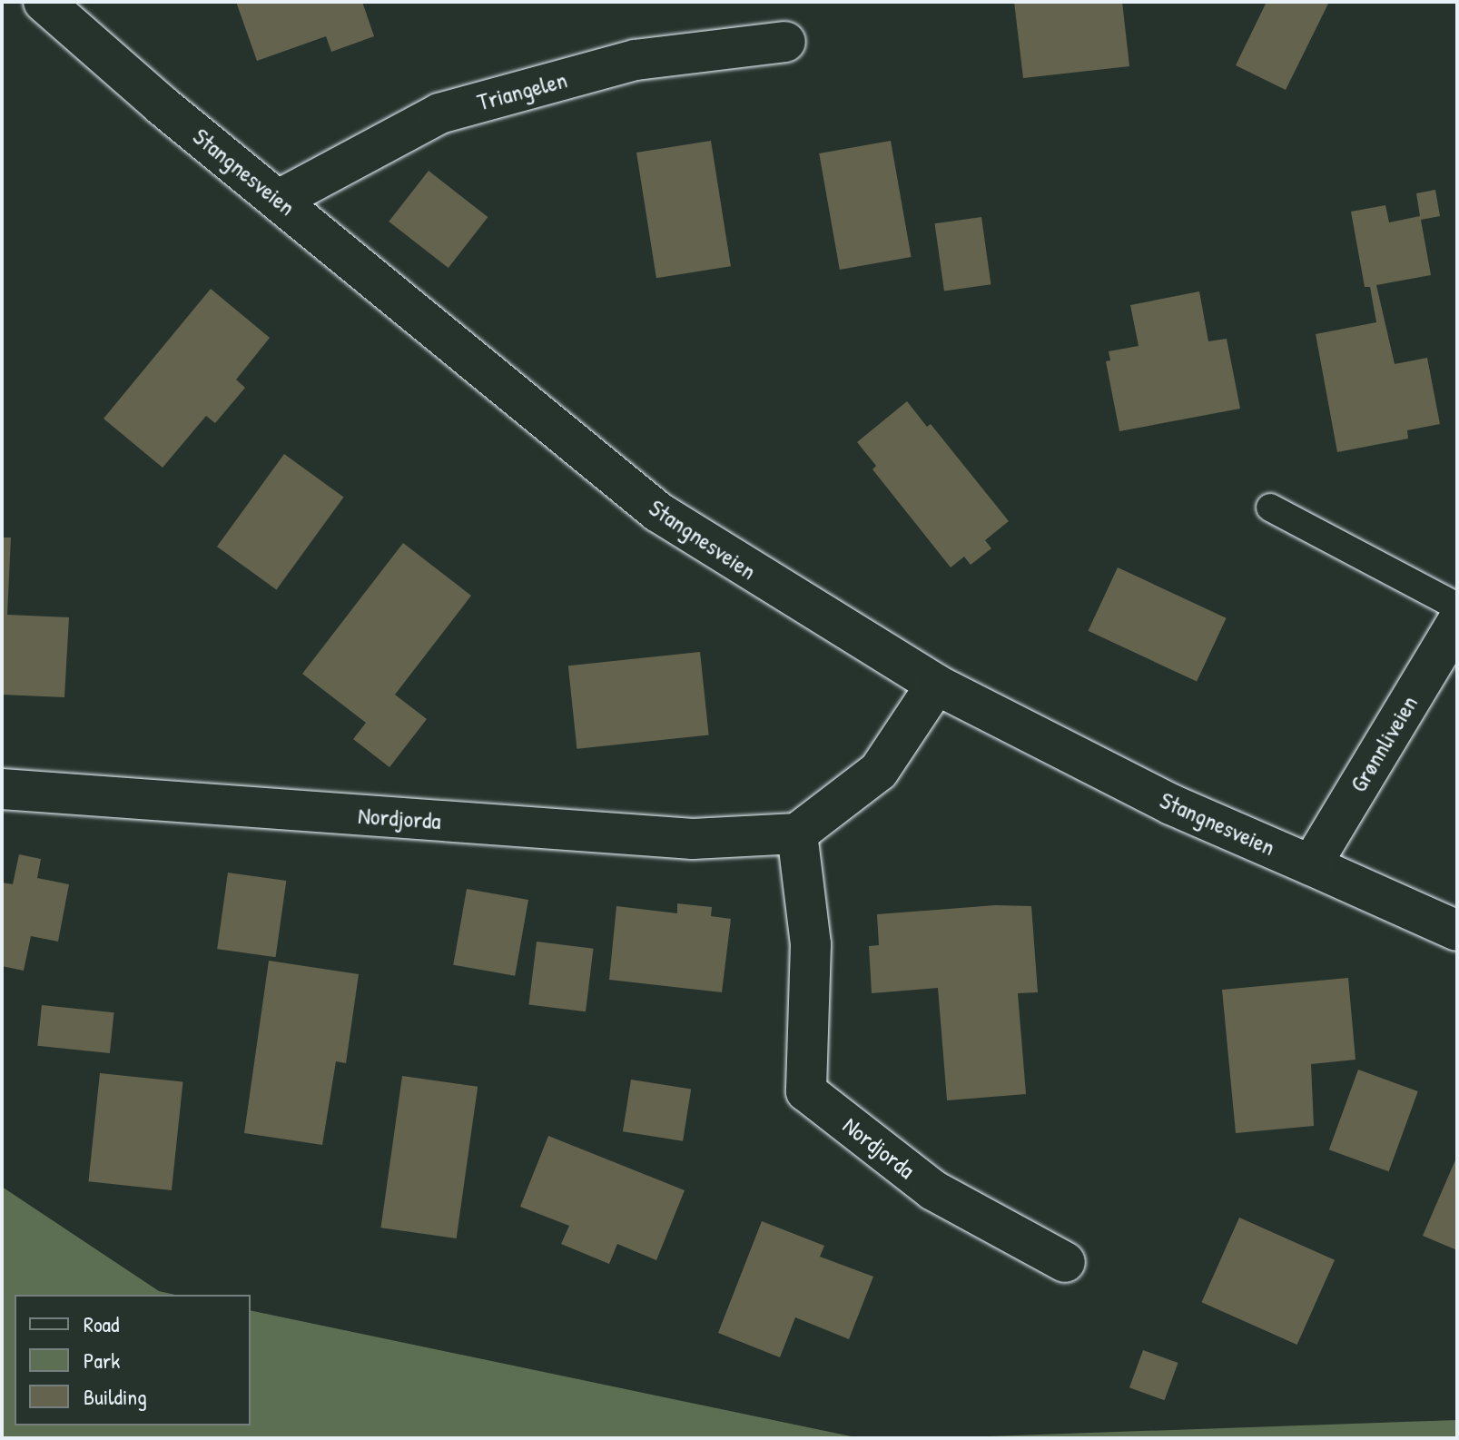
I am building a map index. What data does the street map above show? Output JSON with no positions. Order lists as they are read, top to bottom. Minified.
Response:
{"streets":{"street":["Triangelen","Stangnesveien","Grønnliveien","Nordjorda"]},"crossings":[["Triangelen","Stangnesveien"],["Stangnesveien","Grønnliveien"]],"legend":["Road","Park","Building"]}
